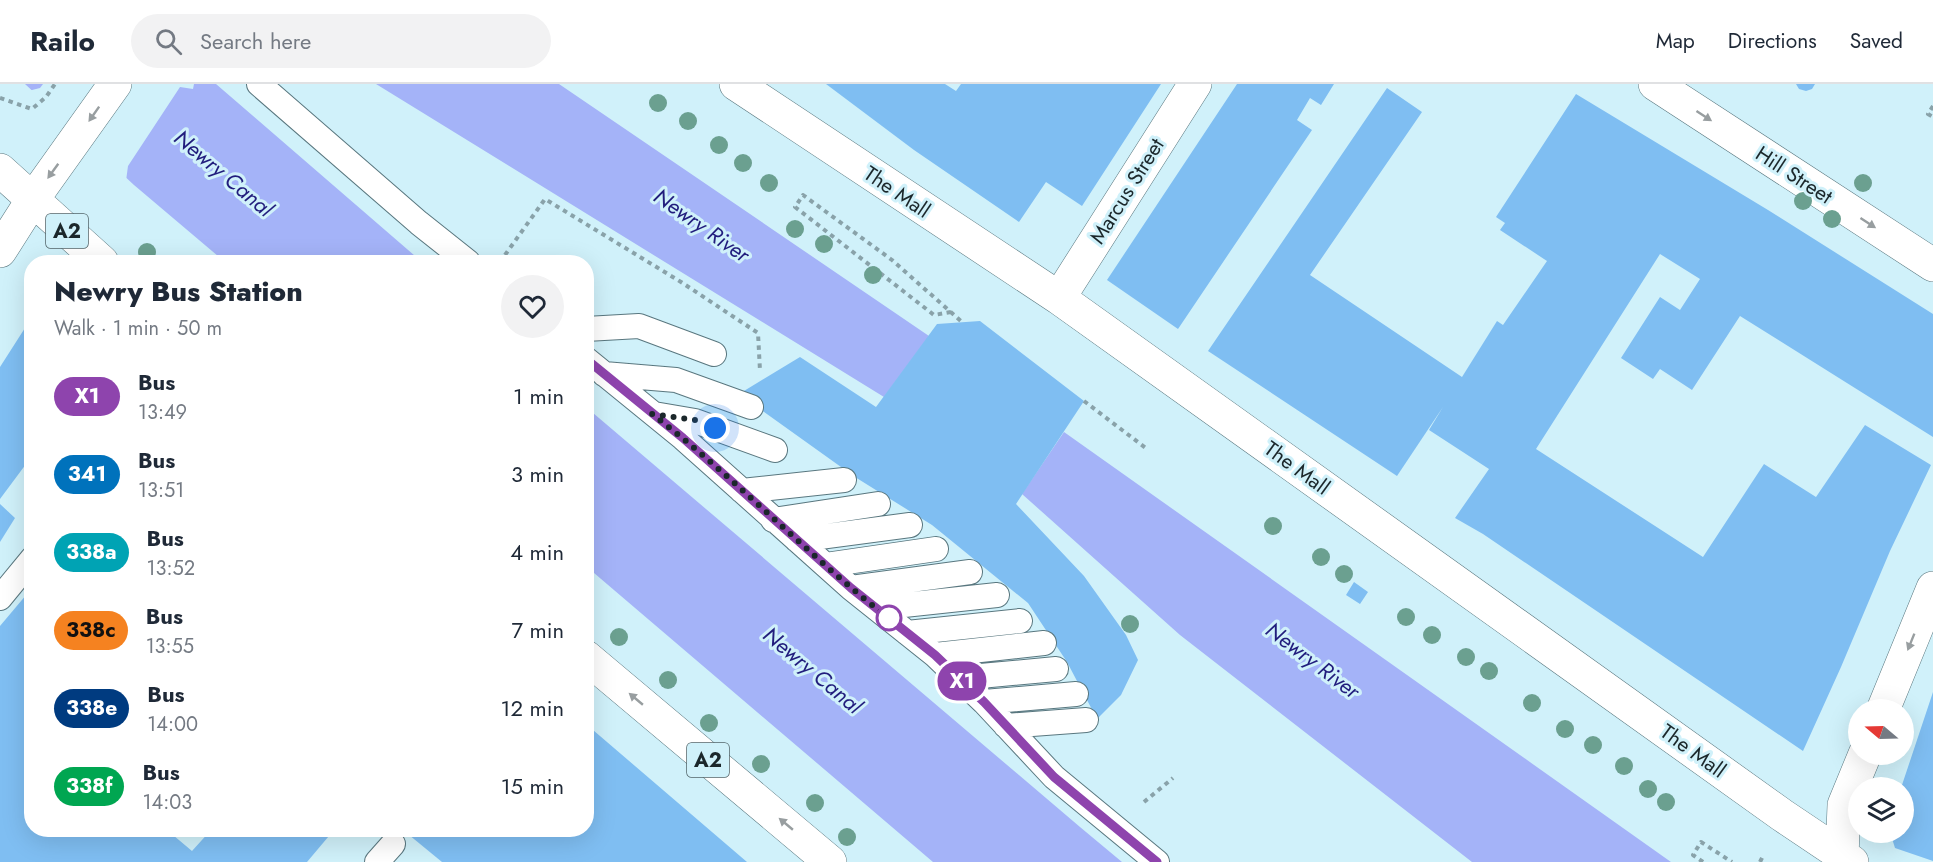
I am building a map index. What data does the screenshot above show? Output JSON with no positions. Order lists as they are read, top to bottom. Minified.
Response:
{"streets":{"street":["Hill Street","Marcus Street","The Mall","A2"]},"crossings":[["Marcus Street","The Mall"]],"one_way":["Hill Street"],"water":["Newry Canal","Newry River"],"lines":["bus line X1"],"north":"left","page":{"header":"Railo","search":"Search here","nav":["Map","Directions","Saved"],"on_map":"X1","heading":["Newry Bus Station","Walk · 1 min · 50 m"],"list":[{"mark":"X1","name":"Bus","note":"13:49","value":"1 min"},{"mark":"341","name":"Bus","note":"13:51","value":"3 min"},{"mark":"338a","name":"Bus","note":"13:52","value":"4 min"},{"mark":"338c","name":"Bus","note":"13:55","value":"7 min"},{"mark":"338e","name":"Bus","note":"14:00","value":"12 min"},{"mark":"338f","name":"Bus","note":"14:03","value":"15 min"}]}}
